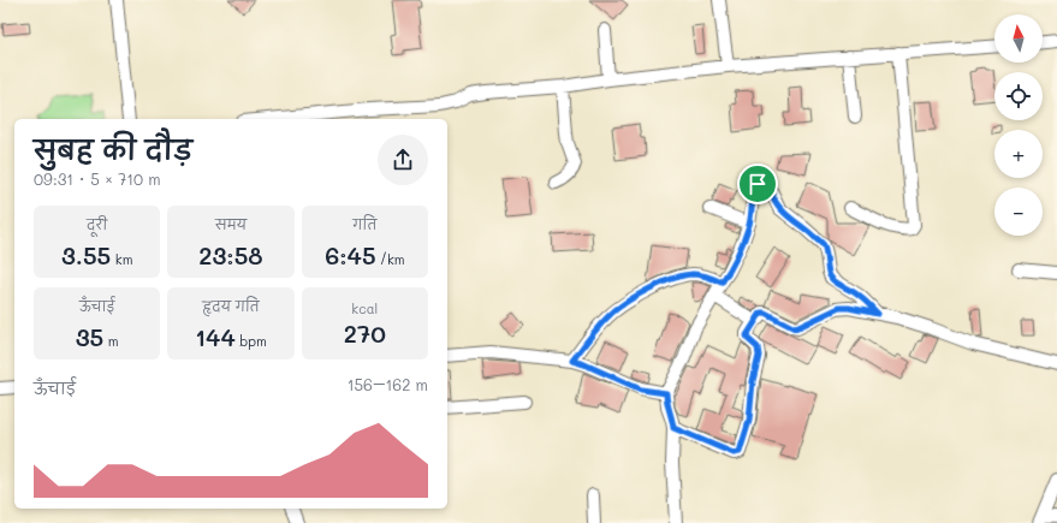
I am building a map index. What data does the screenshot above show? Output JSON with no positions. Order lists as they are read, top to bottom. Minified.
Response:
{"north":"top","page":{"map_buttons":["+","−"],"heading":["सुबह की दौड़","09:31 · 5 × 710 m"],"stats":[["दूरी","3.55 km"],["समय","23:58"],["गति","6:45 /km"],["ऊँचाई","35 m"],["हृदय गति","144 bpm"],["kcal","270"]],"chart":["ऊँचाई","156–162 m"]}}
